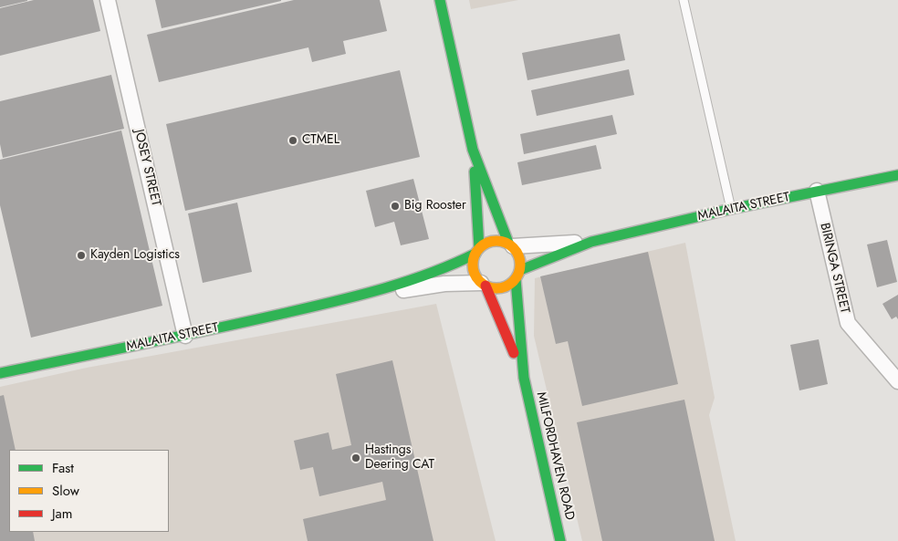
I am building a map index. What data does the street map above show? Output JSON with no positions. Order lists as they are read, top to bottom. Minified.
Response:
{"streets":{"street":["JOSEY STREET","MALAITA STREET","BIRINGA STREET","MILFORDHAVEN ROAD"]},"crossings":[["JOSEY STREET","MALAITA STREET"],["MALAITA STREET","BIRINGA STREET"],["MALAITA STREET","MILFORDHAVEN ROAD"]],"places":["CTMEL","Big Rooster","Kayden Logistics","Hastings Deering CAT"],"legend":["Fast","Slow","Jam"]}
